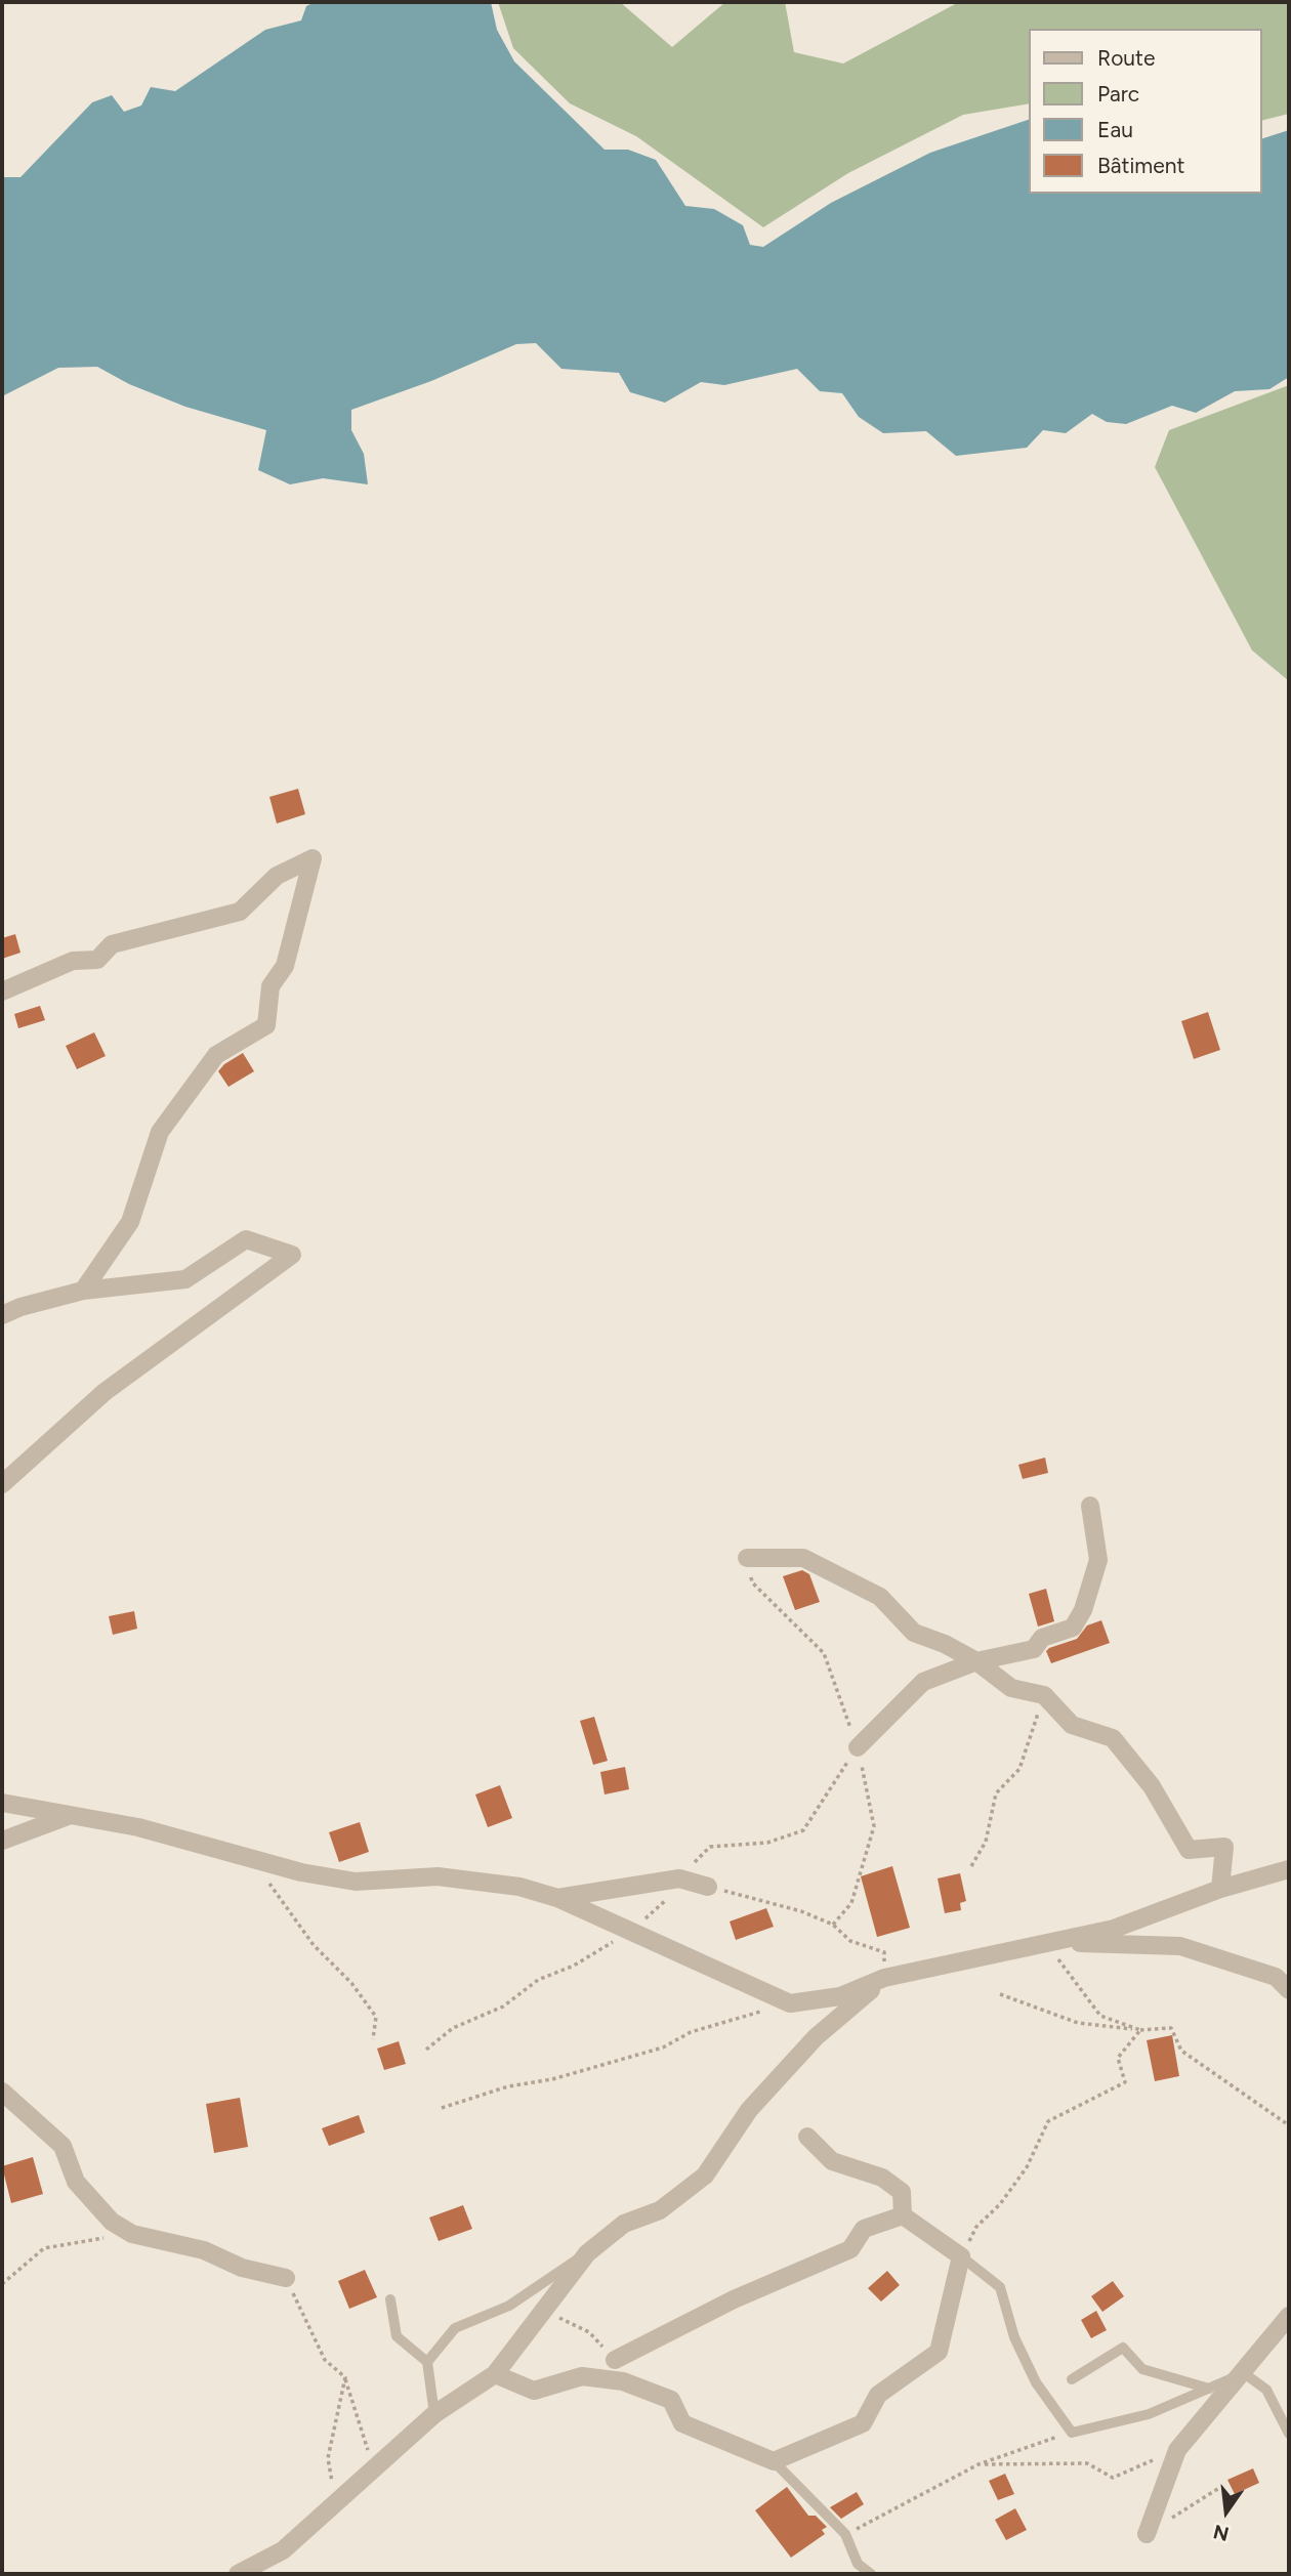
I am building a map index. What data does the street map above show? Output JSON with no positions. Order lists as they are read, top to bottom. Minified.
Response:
{"legend":["Route","Parc","Eau","Bâtiment"],"north":"bottom"}
